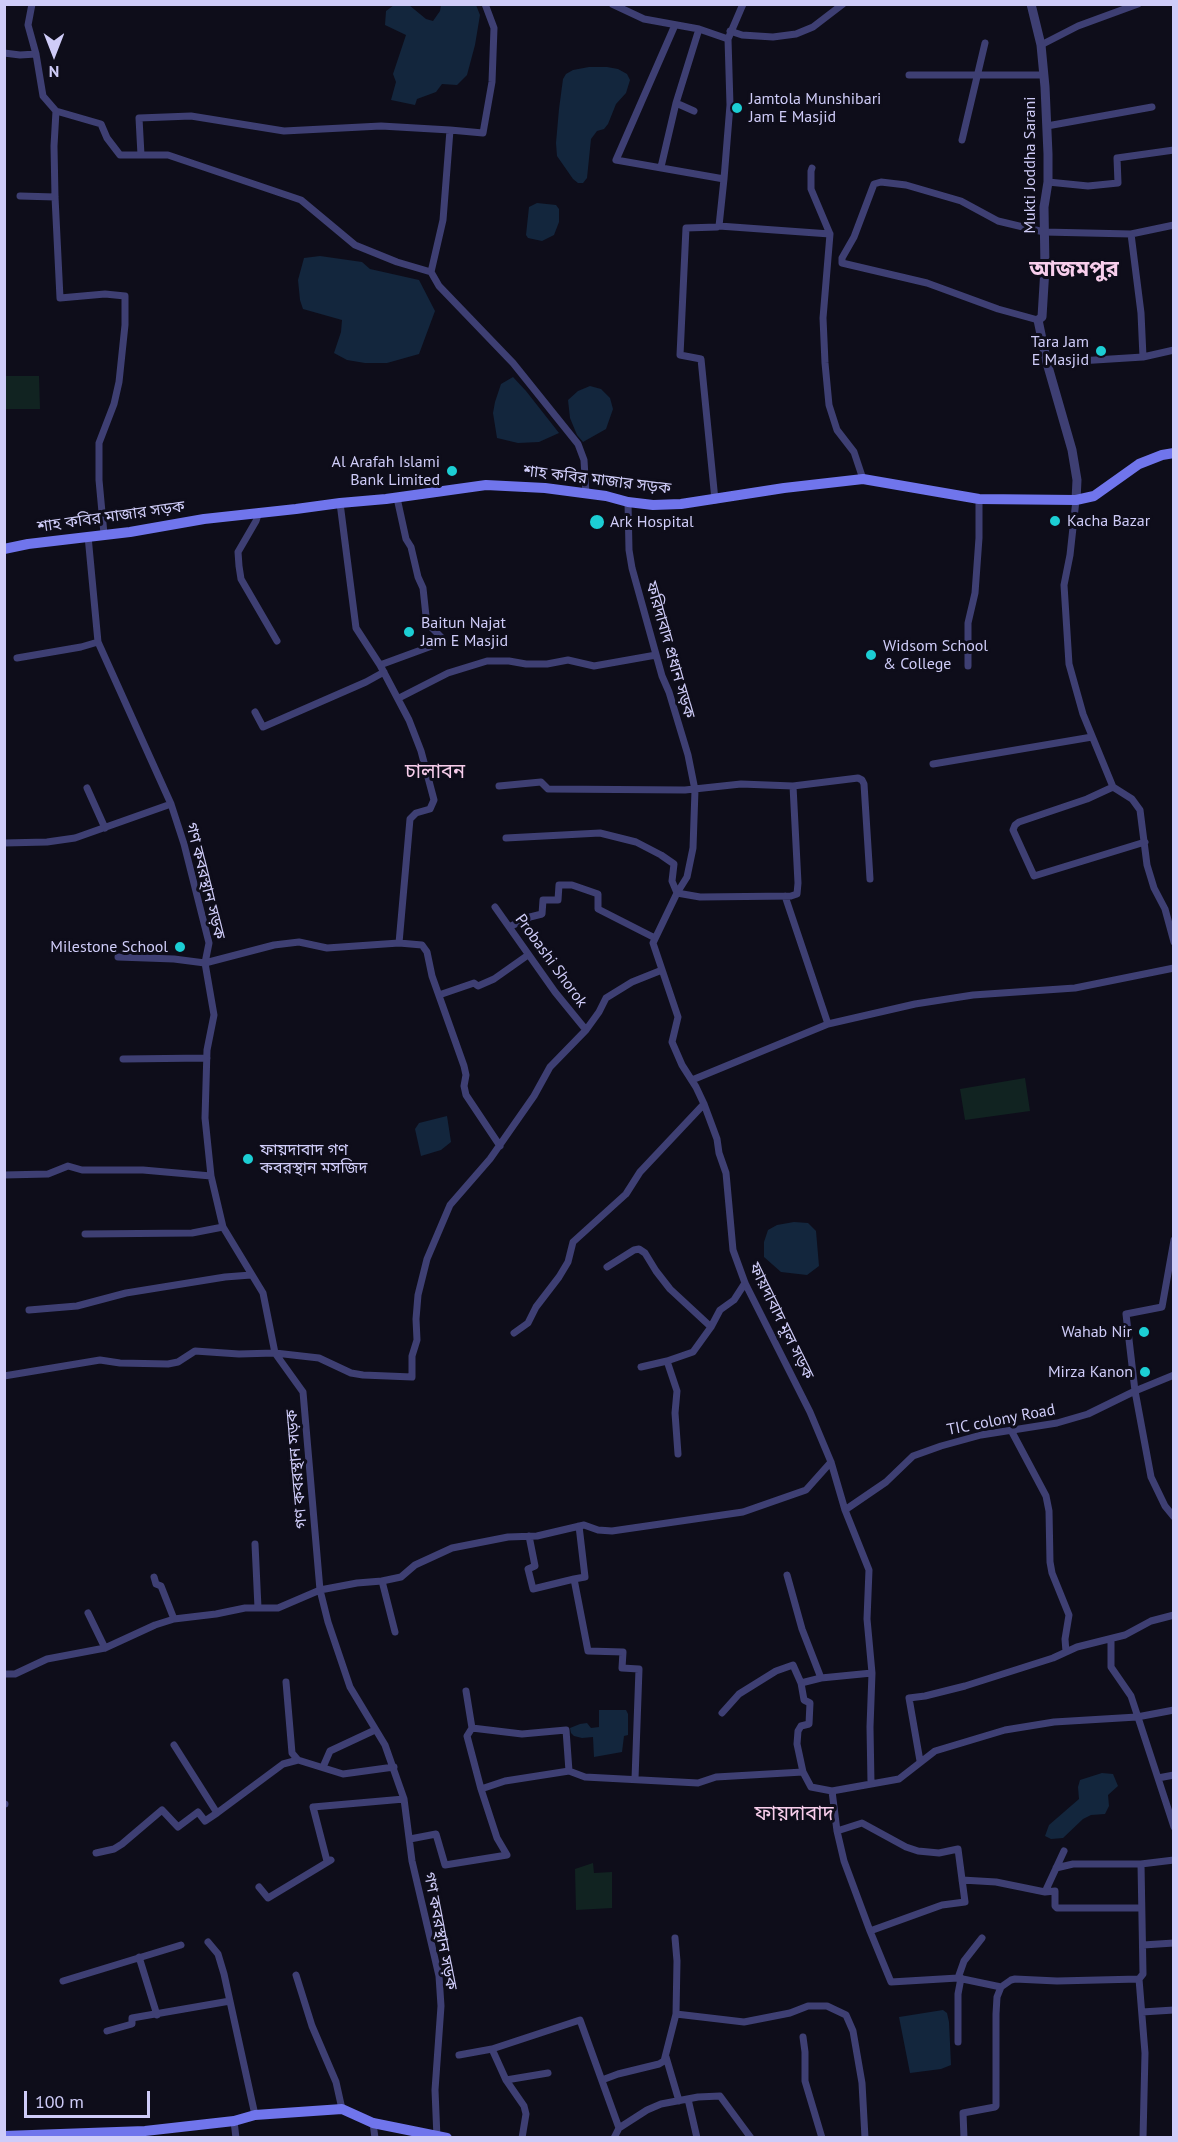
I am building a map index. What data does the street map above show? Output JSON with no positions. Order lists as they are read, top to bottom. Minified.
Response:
{"streets":{"main road":["শাহ কবির মাজার সড়ক"],"street":["Mukti Joddha Sarani","ফরিদাবাদ প্রধান সড়ক","গণ কবরস্থান সড়ক","Probashi Shorok","ফায়দাবাদ মূল সড়ক","TIC colony Road"]},"crossings":[["Mukti Joddha Sarani","শাহ কবির মাজার সড়ক"],["শাহ কবির মাজার সড়ক","ফরিদাবাদ প্রধান সড়ক"],["শাহ কবির মাজার সড়ক","গণ কবরস্থান সড়ক"],["ফায়দাবাদ মূল সড়ক","TIC colony Road"]],"districts":["আজমপুর","চালাবন","ফায়দাবাদ"],"places":["Jamtola Munshibari Jam E Masjid","Tara Jam E Masjid","Al Arafah Islami Bank Limited","Kacha Bazar","Ark Hospital","Baitun Najat Jam E Masjid","Widsom School & College","Milestone School","ফায়দাবাদ গণ কবরস্থান মসজিদ","Wahab Nir","Mirza Kanon"],"scale_bar":"100 m","north":"bottom"}
